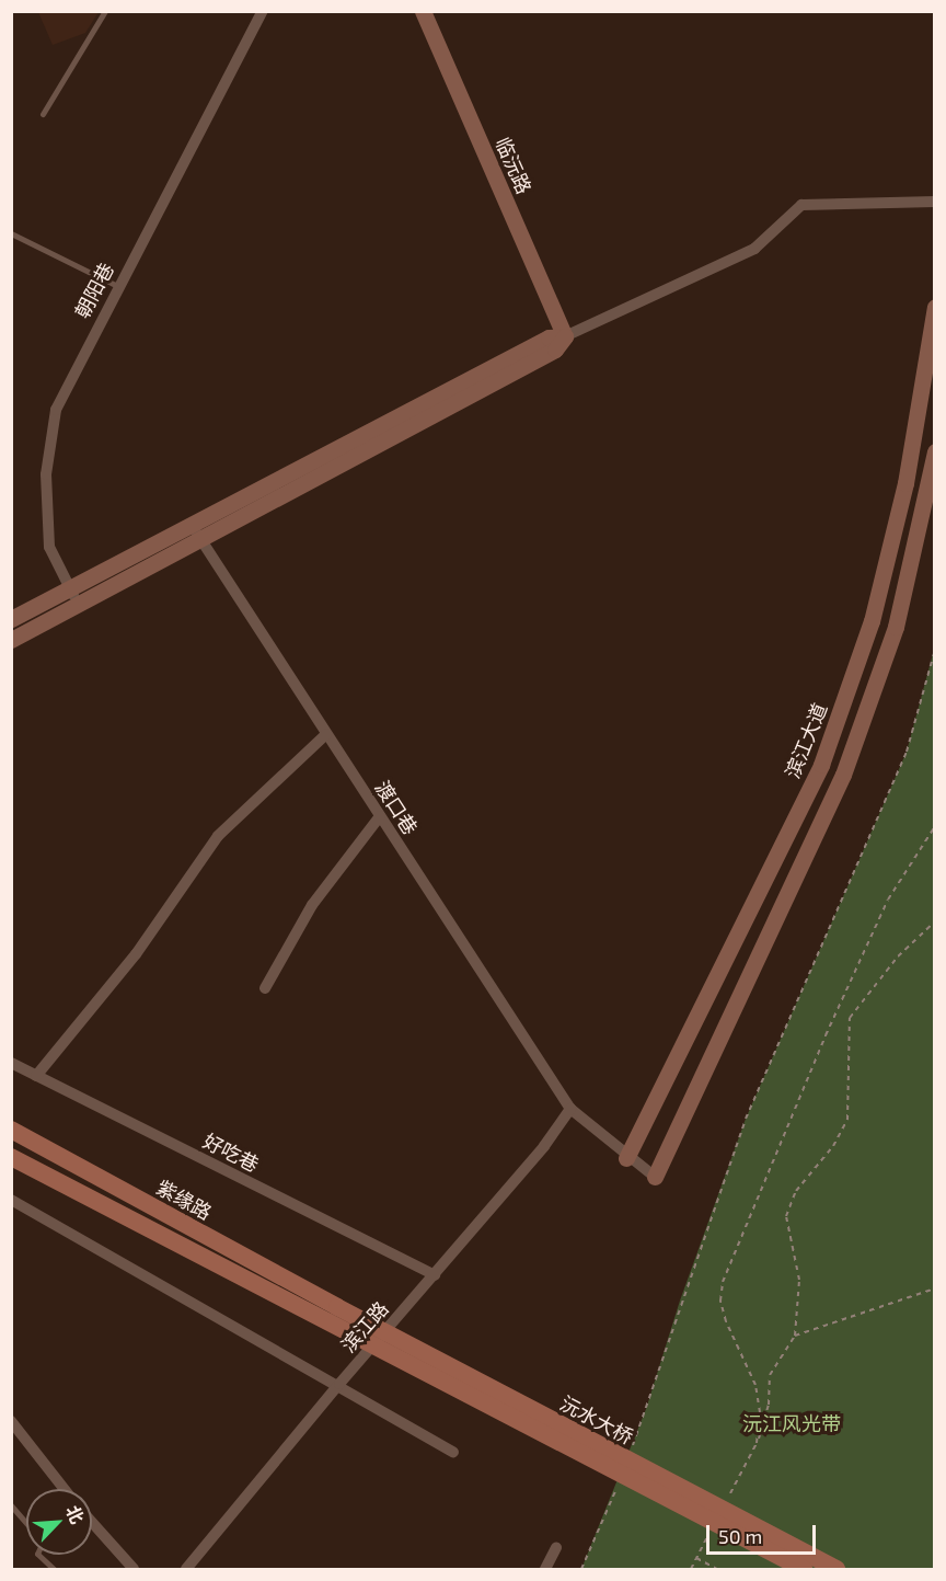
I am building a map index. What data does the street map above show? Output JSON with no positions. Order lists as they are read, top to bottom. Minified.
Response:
{"streets":{"main road":["紫缘路","沅水大桥"],"street":["临沅路","朝阳巷","滨江大道","渡口巷","好吃巷","滨江路"]},"crossings":[["滨江大道","渡口巷"],["渡口巷","滨江路"],["好吃巷","滨江路"],["紫缘路","沅水大桥"]],"parks":["沅江风光带"],"scale_bar":"50 m","north":"top right"}
